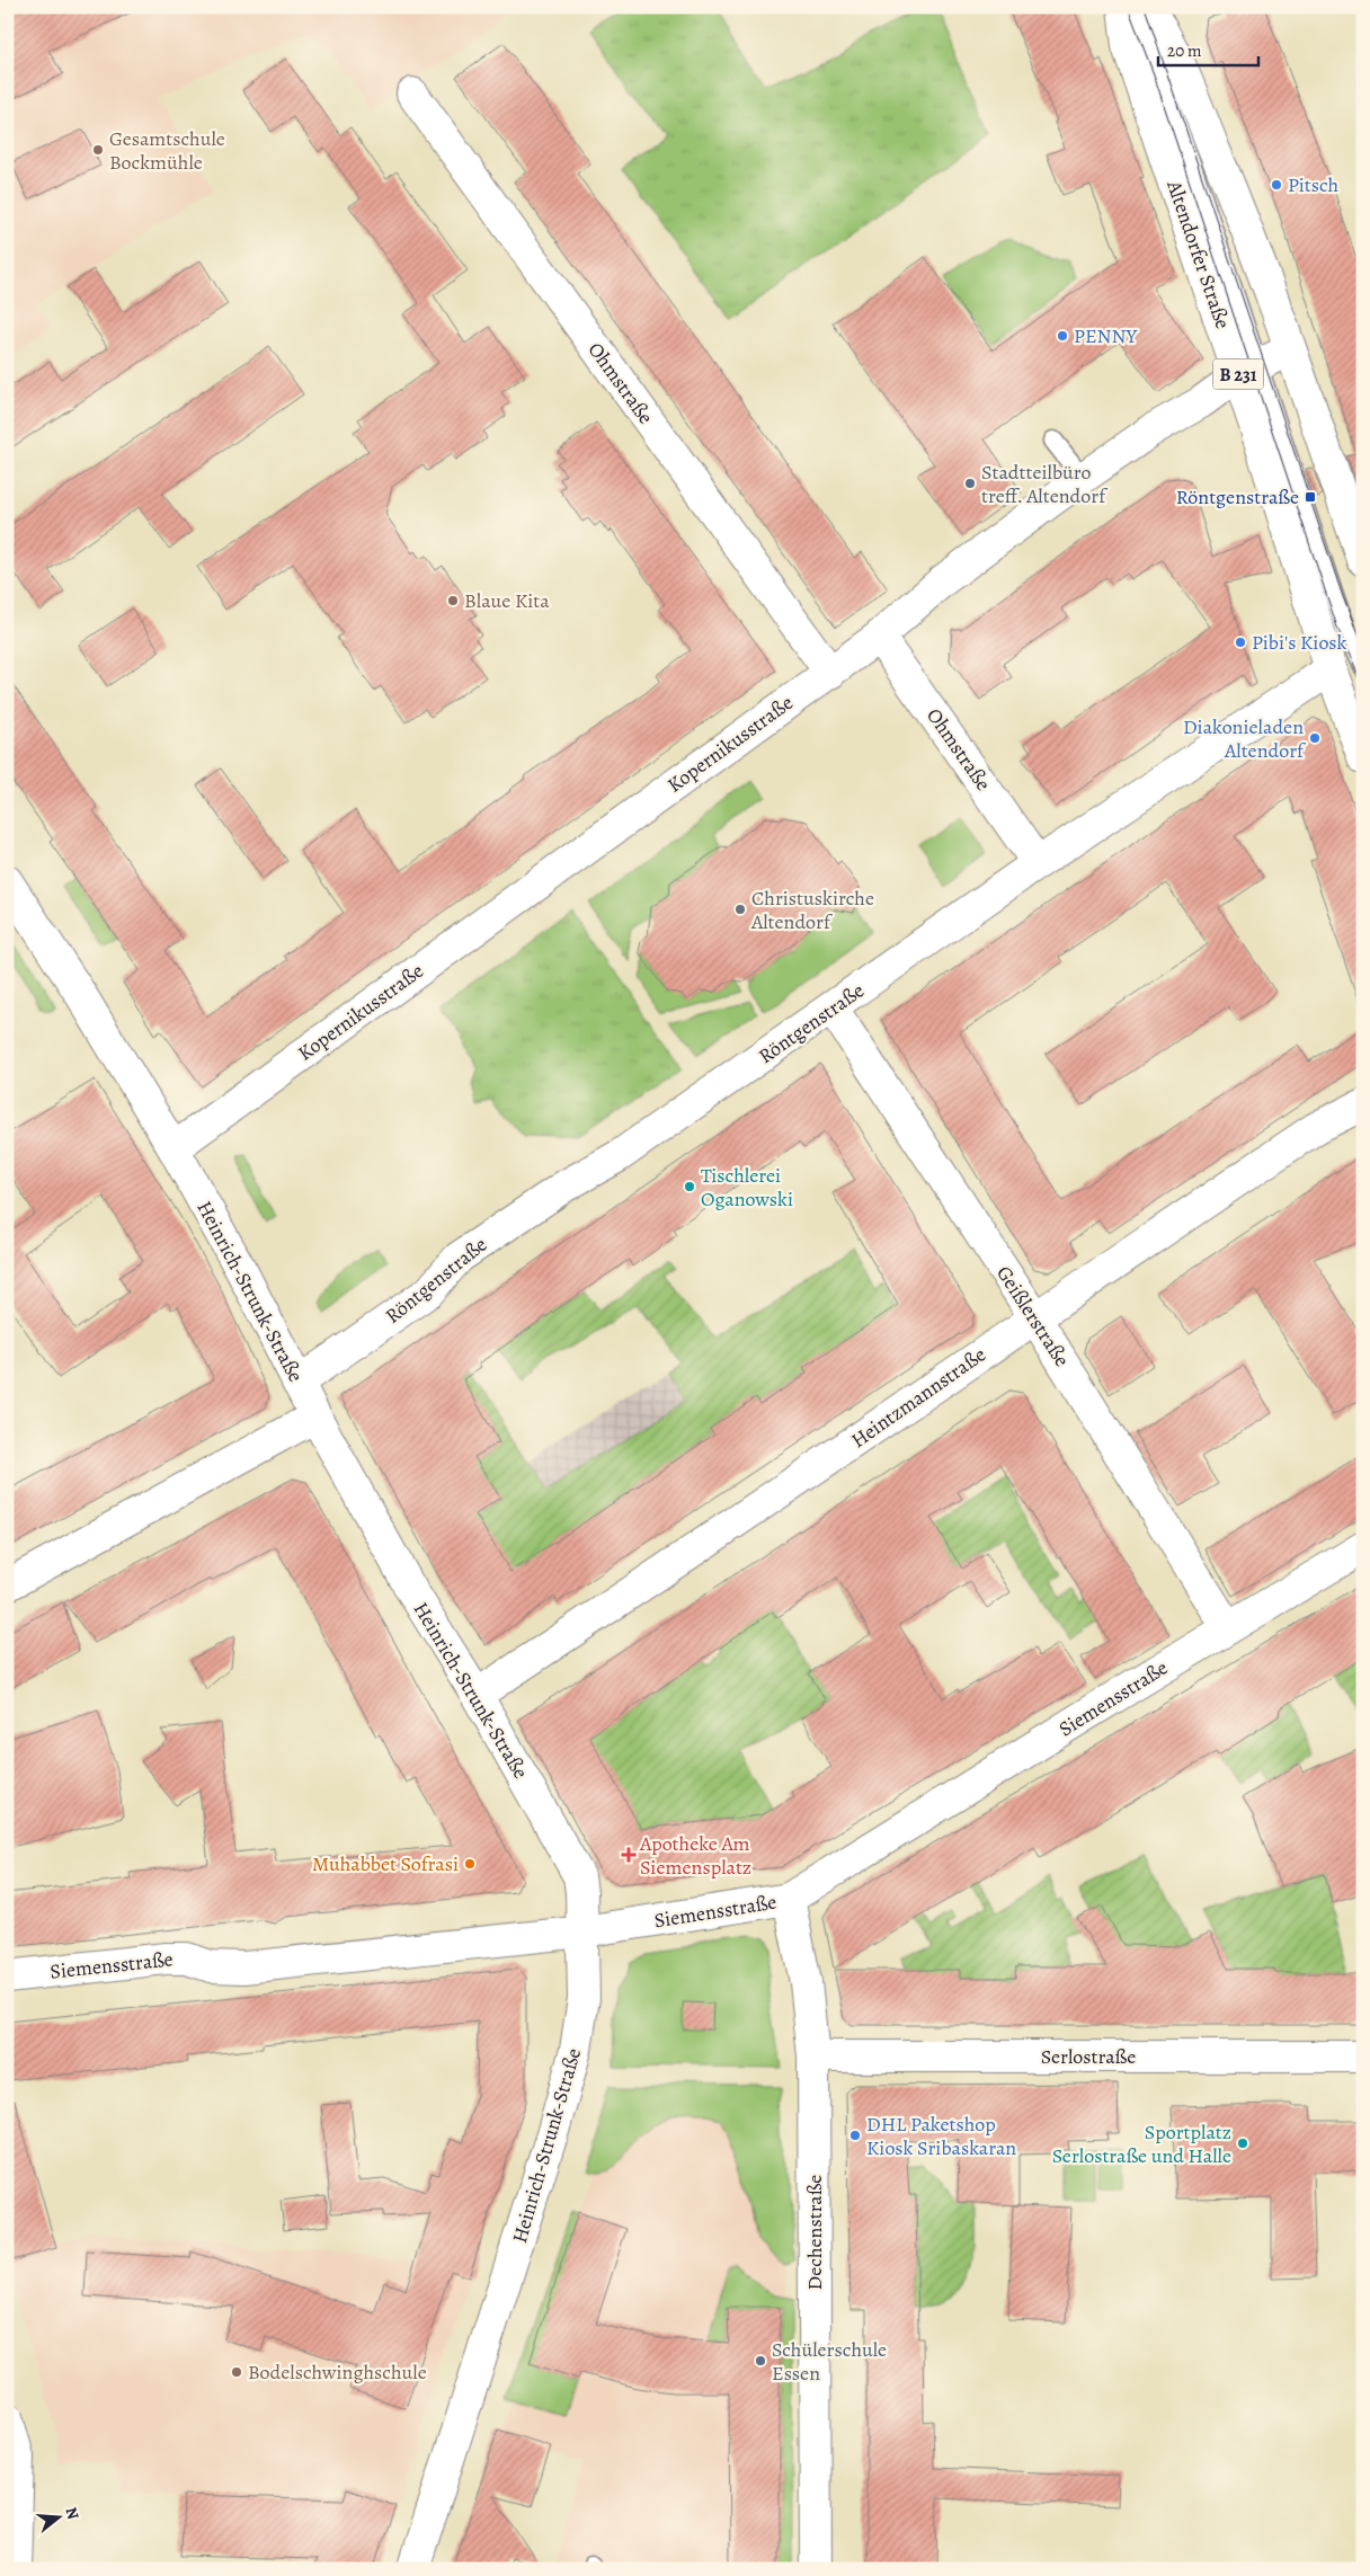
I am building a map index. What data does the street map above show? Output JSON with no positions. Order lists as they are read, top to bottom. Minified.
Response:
{"streets":{"street":["Altendorfer Straße","B 231","Ohmstraße","Kopernikusstraße","Röntgenstraße","Heinrich-Strunk-Straße","Geißlerstraße","Heintzmannstraße","Siemensstraße","Serlostraße","Dechenstraße"]},"crossings":[["Altendorfer Straße","Kopernikusstraße"],["Altendorfer Straße","Röntgenstraße"],["B 231","Kopernikusstraße"],["Ohmstraße","Kopernikusstraße"],["Ohmstraße","Röntgenstraße"],["Kopernikusstraße","Heinrich-Strunk-Straße"],["Röntgenstraße","Heinrich-Strunk-Straße"],["Röntgenstraße","Geißlerstraße"],["Heinrich-Strunk-Straße","Heintzmannstraße"],["Heinrich-Strunk-Straße","Siemensstraße"],["Geißlerstraße","Heintzmannstraße"],["Geißlerstraße","Siemensstraße"],["Siemensstraße","Dechenstraße"],["Serlostraße","Dechenstraße"]],"places":{"other":["Gesamtschule Bockmühle","Pitsch","PENNY","Stadtteilbüro treff. Altendorf","Blaue Kita","Pibi's Kiosk","Diakonieladen Altendorf","Christuskirche Altendorf","Tischlerei Oganowski","Muhabbet Sofrasi","DHL Paketshop Kiosk Sribaskaran","Sportplatz Serlostraße und Halle","Schülerschule Essen","Bodelschwinghschule"],"transit":["Röntgenstraße"],"health":["Apotheke Am Siemensplatz"]},"scale_bar":"20 m","north":"right"}
